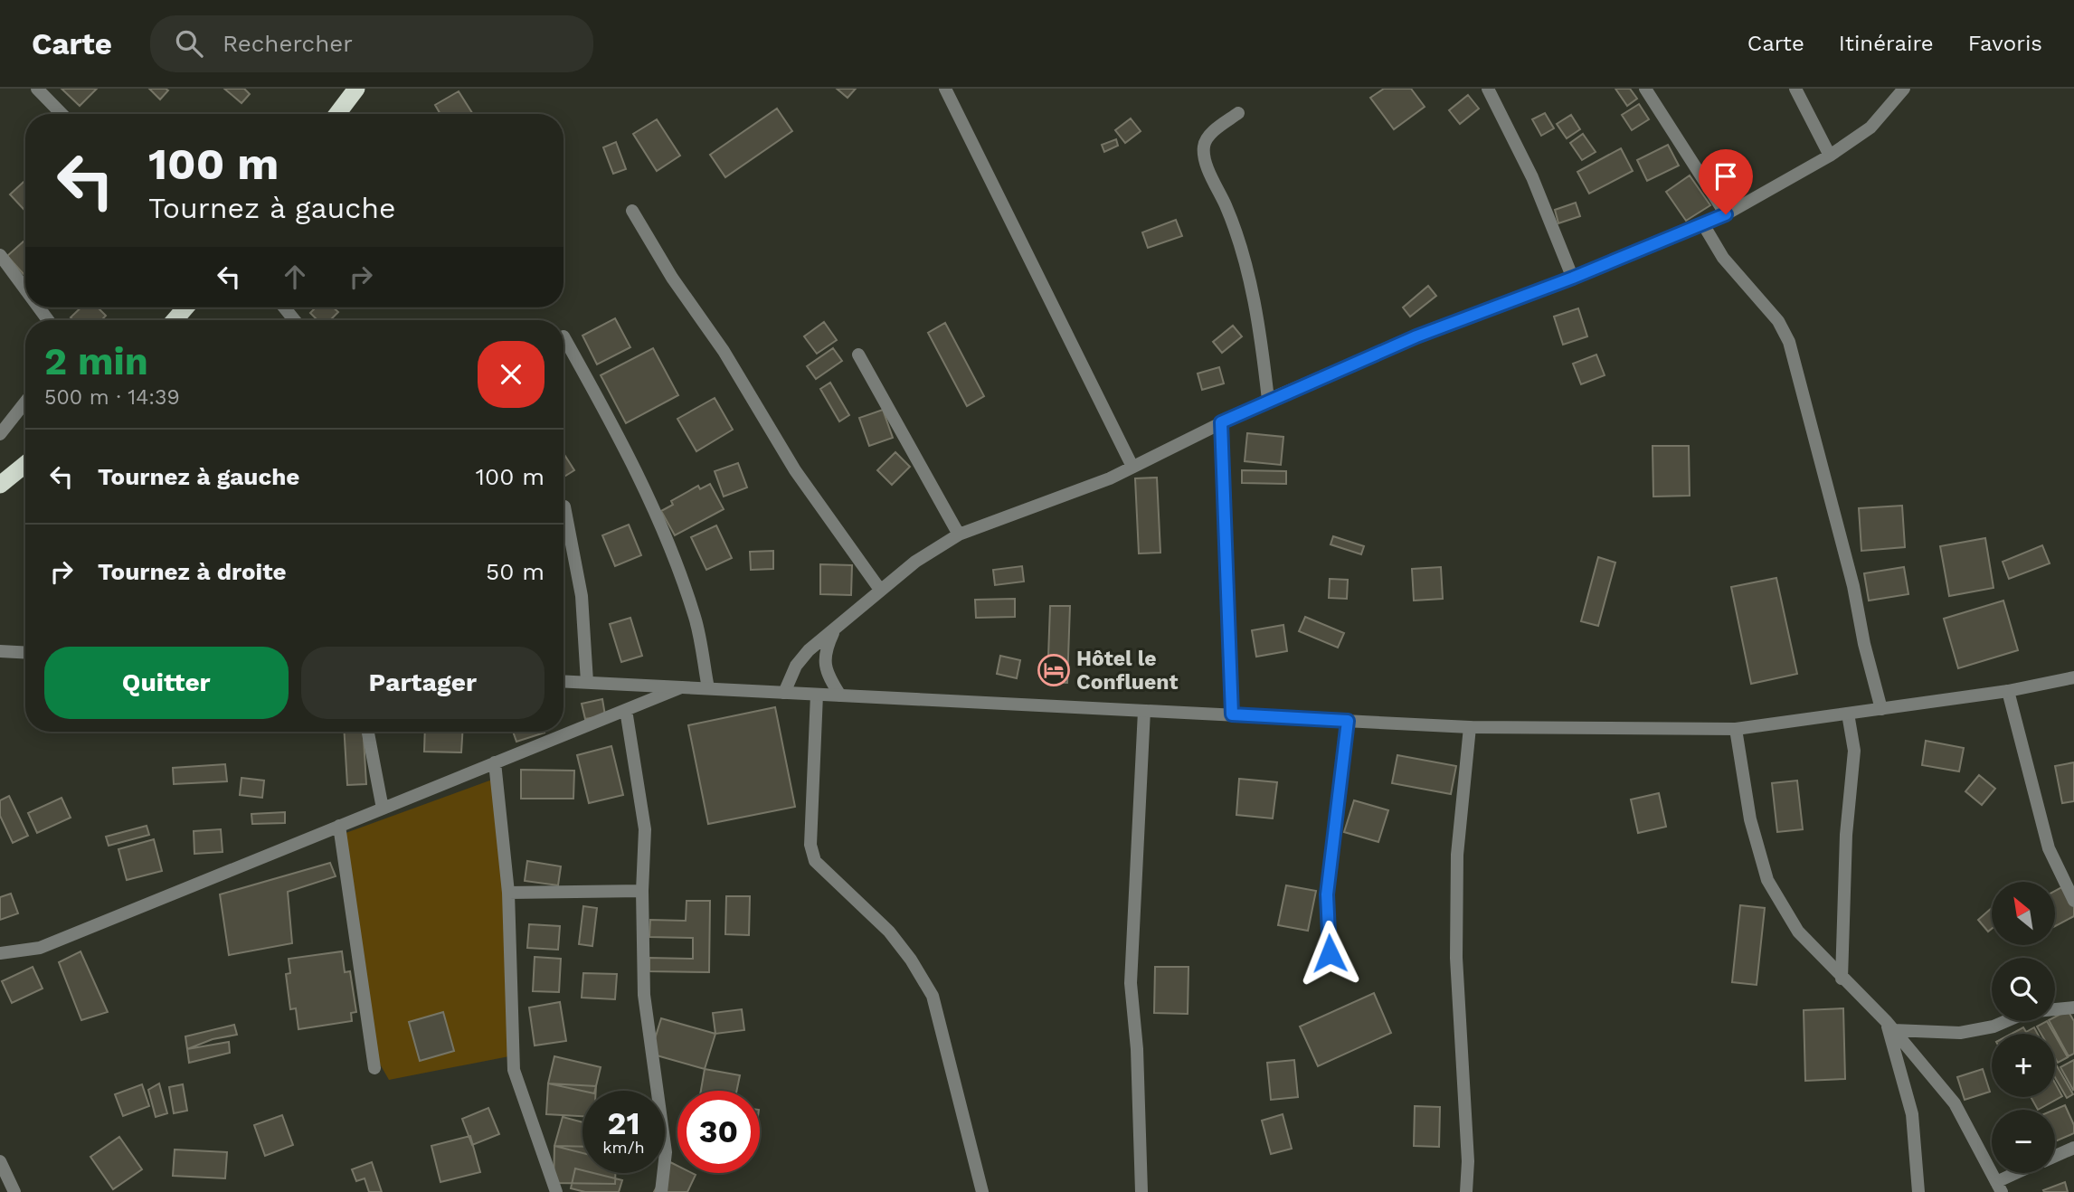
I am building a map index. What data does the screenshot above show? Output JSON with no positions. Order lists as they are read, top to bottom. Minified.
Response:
{"places":{"hotel":["Hôtel le Confluent"]},"north":"top left","page":{"header":"Carte","search":"Rechercher","nav":["Carte","Itinéraire","Favoris"],"turn":["100 m","Tournez à gauche"],"heading":["2 min","500 m · 14:39"],"list":[{"name":"Tournez à gauche","value":"100 m"},{"name":"Tournez à droite","value":"50 m"}],"buttons":["Quitter","Partager"],"map_buttons":["+","−"],"speed":"21 km/h","limit":"30"}}
